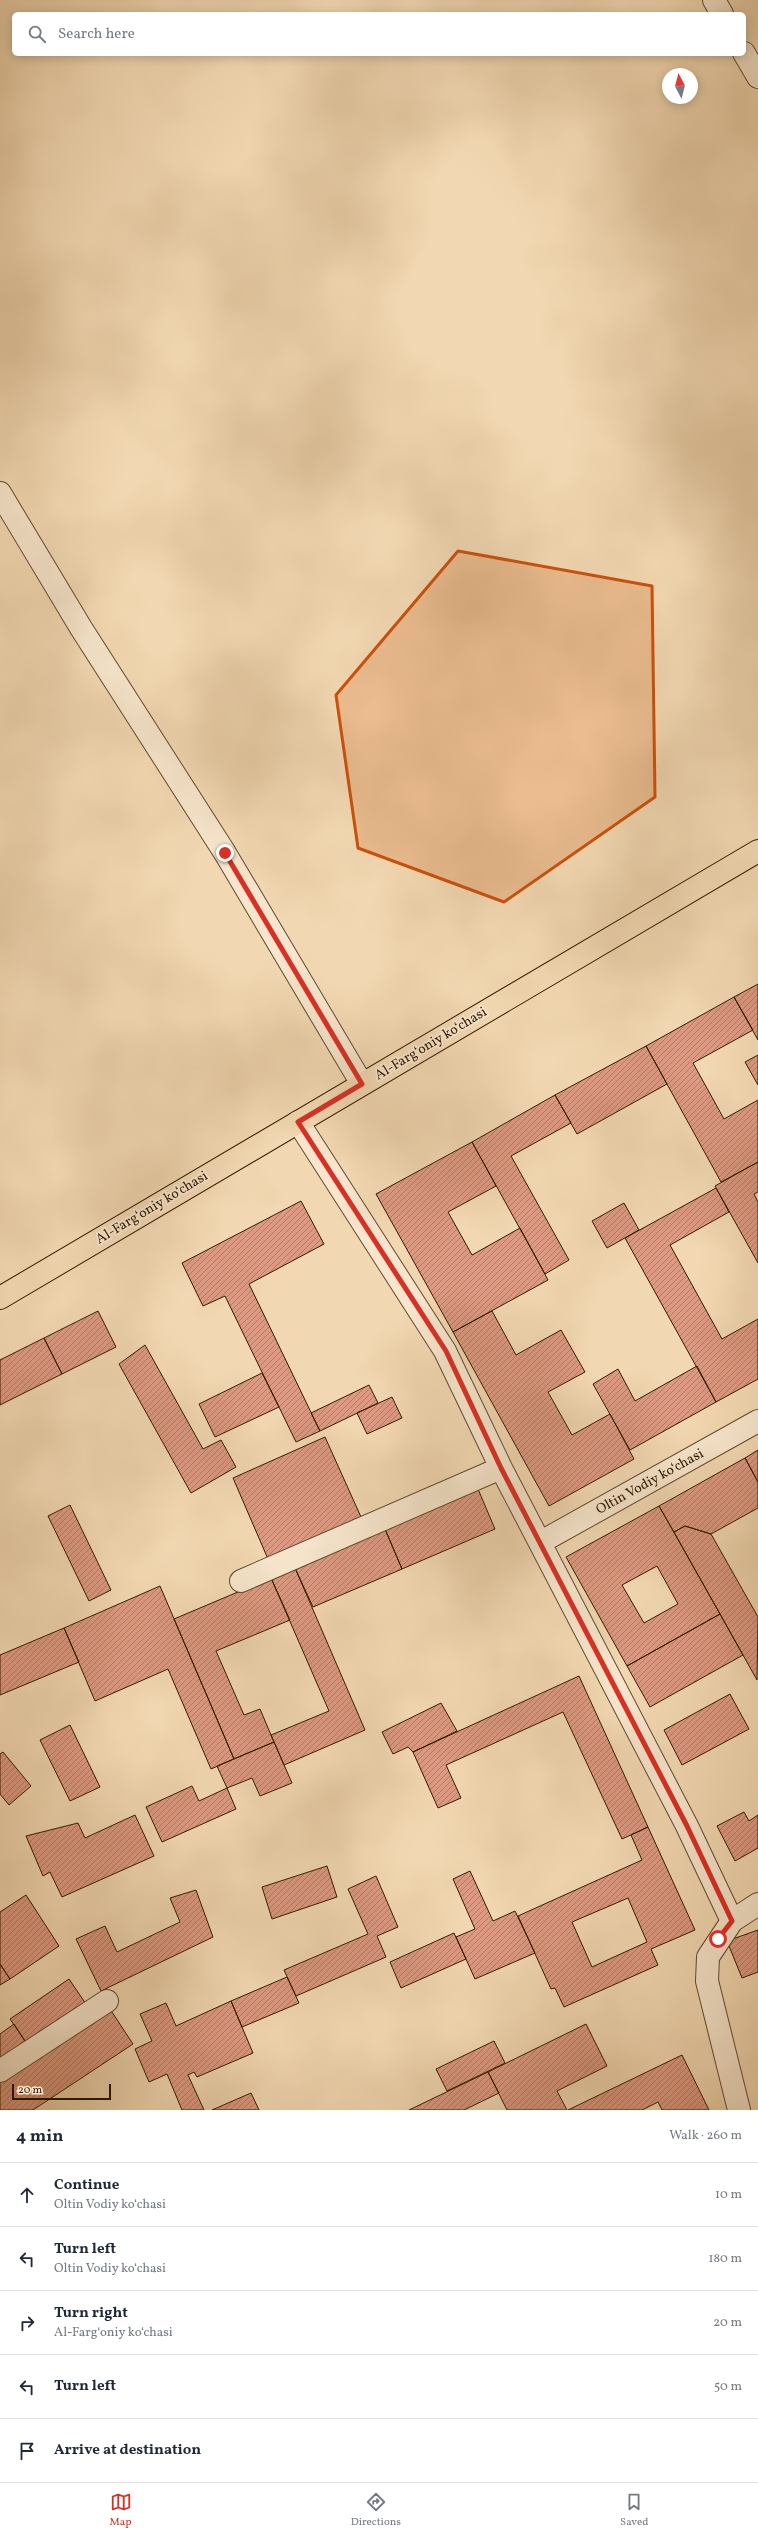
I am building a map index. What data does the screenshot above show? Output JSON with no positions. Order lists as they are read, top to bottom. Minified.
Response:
{"streets":{"main road":["Al-Fargʻoniy koʻchasi"],"street":["Oltin Vodiy koʻchasi"]},"scale_bar":"20 m","north":"top","page":{"search":"Search here","scale":"20 m","heading":["4 min","Walk · 260 m"],"list":[["Continue","Oltin Vodiy koʻchasi","10 m"],["Turn left","Oltin Vodiy koʻchasi","180 m"],["Turn right","Al-Fargʻoniy koʻchasi","20 m"],["Turn left","50 m"],"Arrive at destination"],"nav":["Map","Directions","Saved"]}}
